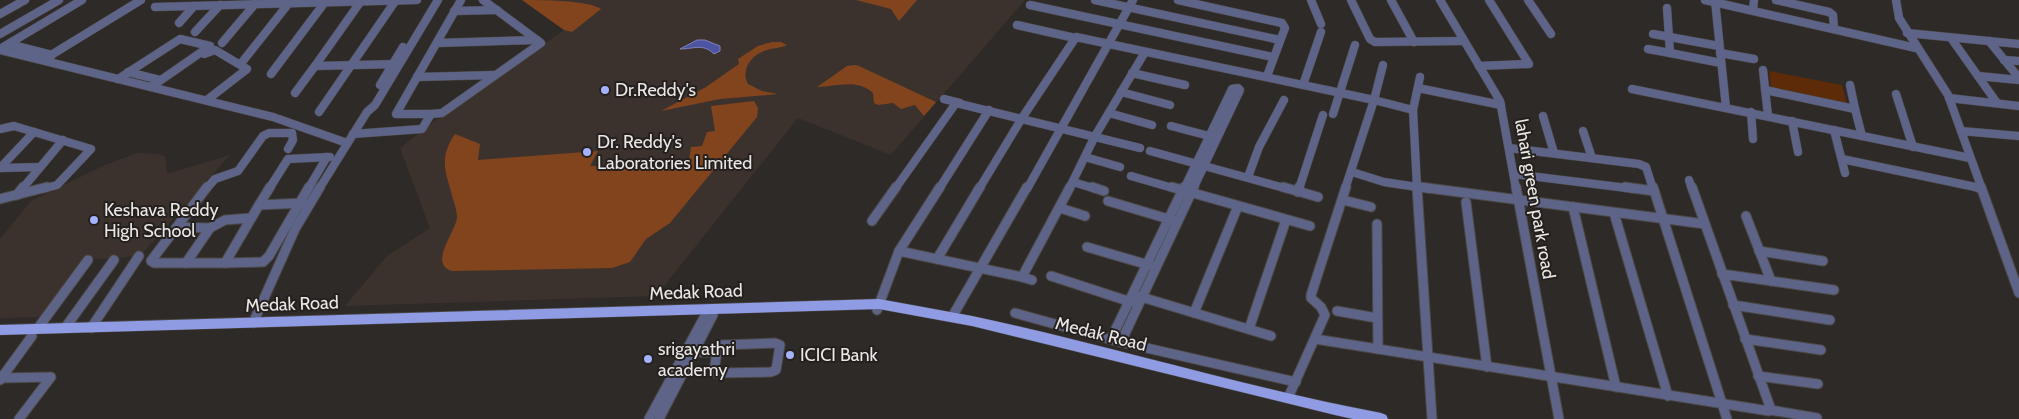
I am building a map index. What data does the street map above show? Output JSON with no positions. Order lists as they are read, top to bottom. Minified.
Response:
{"streets":{"main road":["Medak Road"],"street":["lahari green park road"]},"places":["Dr.Reddy's","Dr. Reddy's Laboratories Limited","Keshava Reddy High School","ICICI Bank","srigayathri academy"]}
